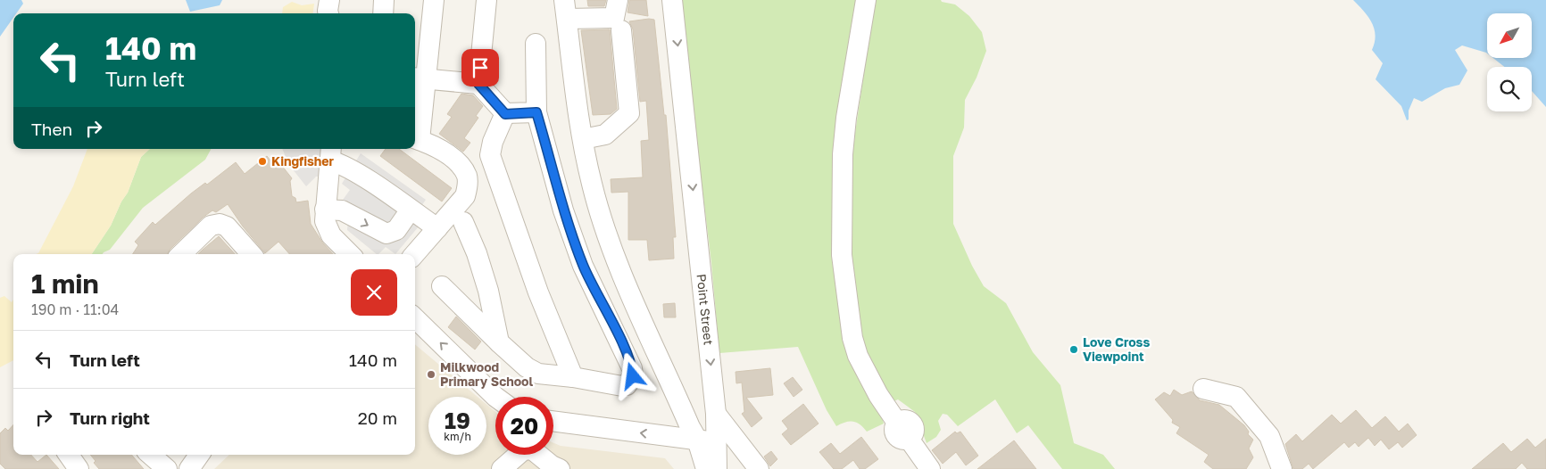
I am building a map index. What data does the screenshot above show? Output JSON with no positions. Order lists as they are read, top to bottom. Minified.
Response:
{"streets":{"street":["Point Street"]},"places":["Kingfisher","Love Cross Viewpoint","Milkwood Primary School"],"north":"bottom left","page":{"turn":["140 m","Turn left"],"then":"Then","heading":["1 min","190 m · 11:04"],"list":[{"name":"Turn left","value":"140 m"},{"name":"Turn right","value":"20 m"}],"speed":"19 km/h","limit":"20"}}
